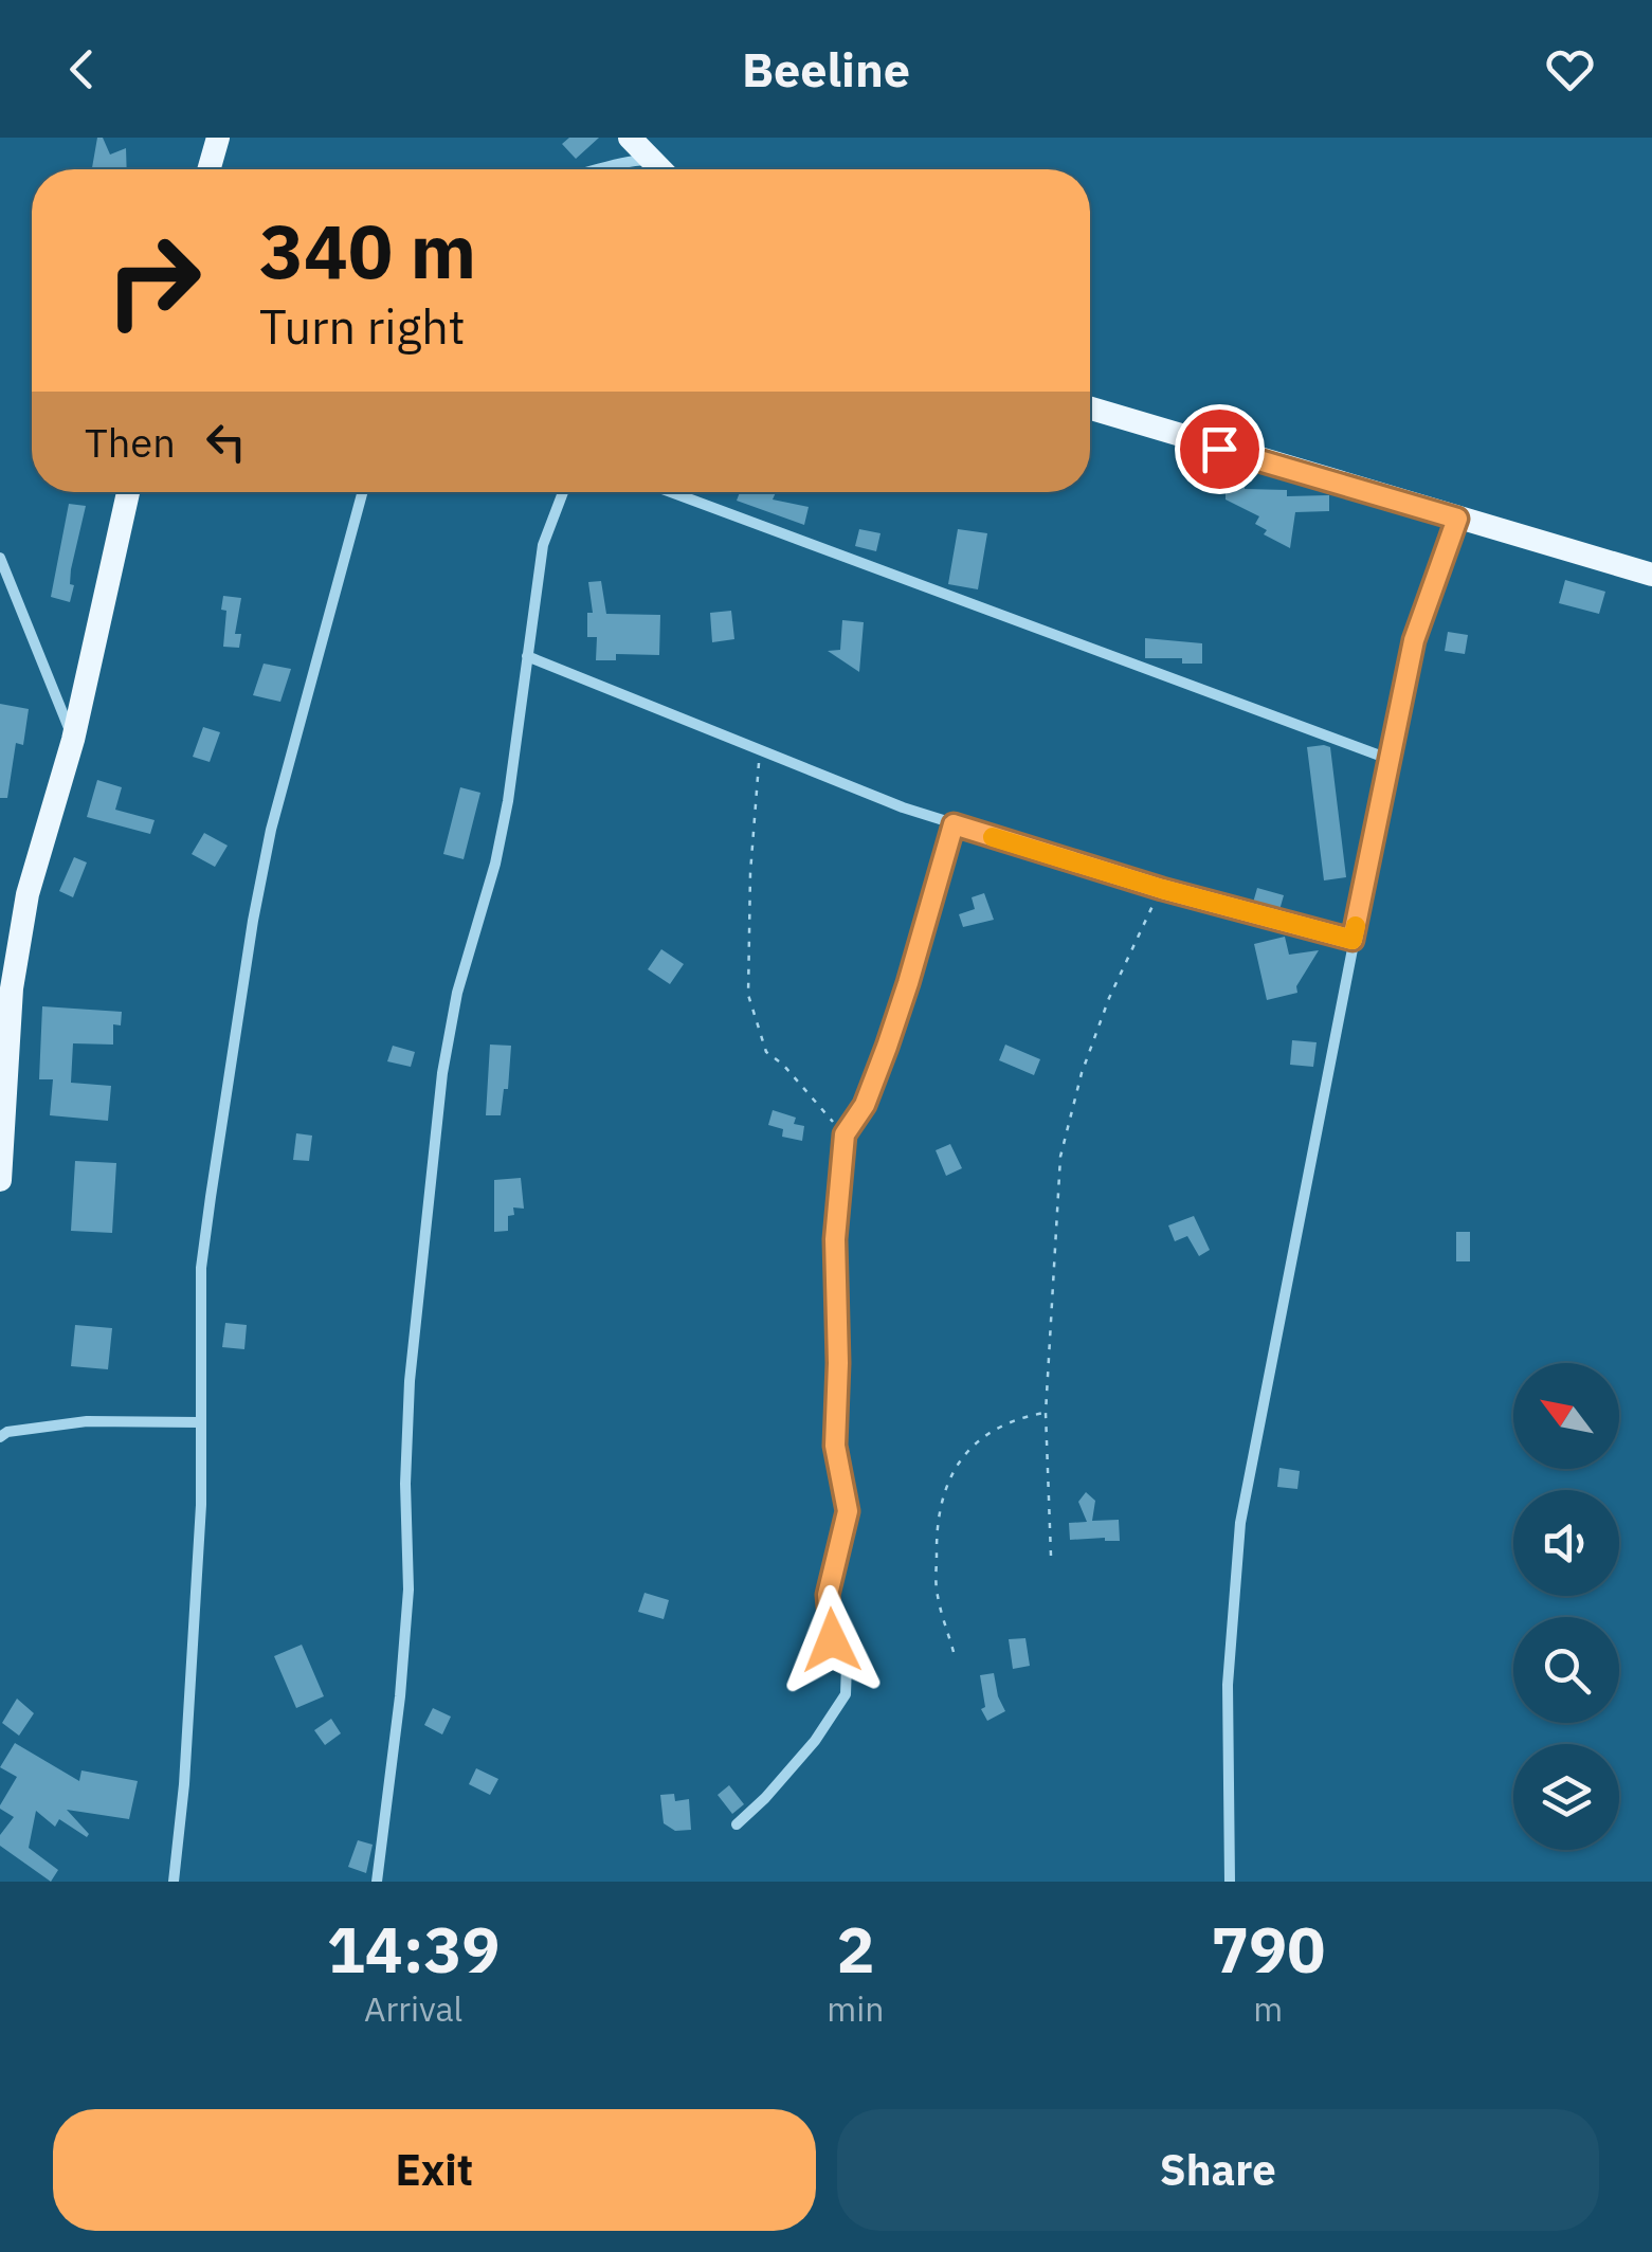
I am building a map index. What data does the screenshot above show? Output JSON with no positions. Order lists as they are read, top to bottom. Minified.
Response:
{"north":"top left","page":{"header":"Beeline","turn":["340 m","Turn right"],"then":"Then","eta":["14:39","Arrival","2","min","790","m"],"buttons":["Exit","Share"]}}
